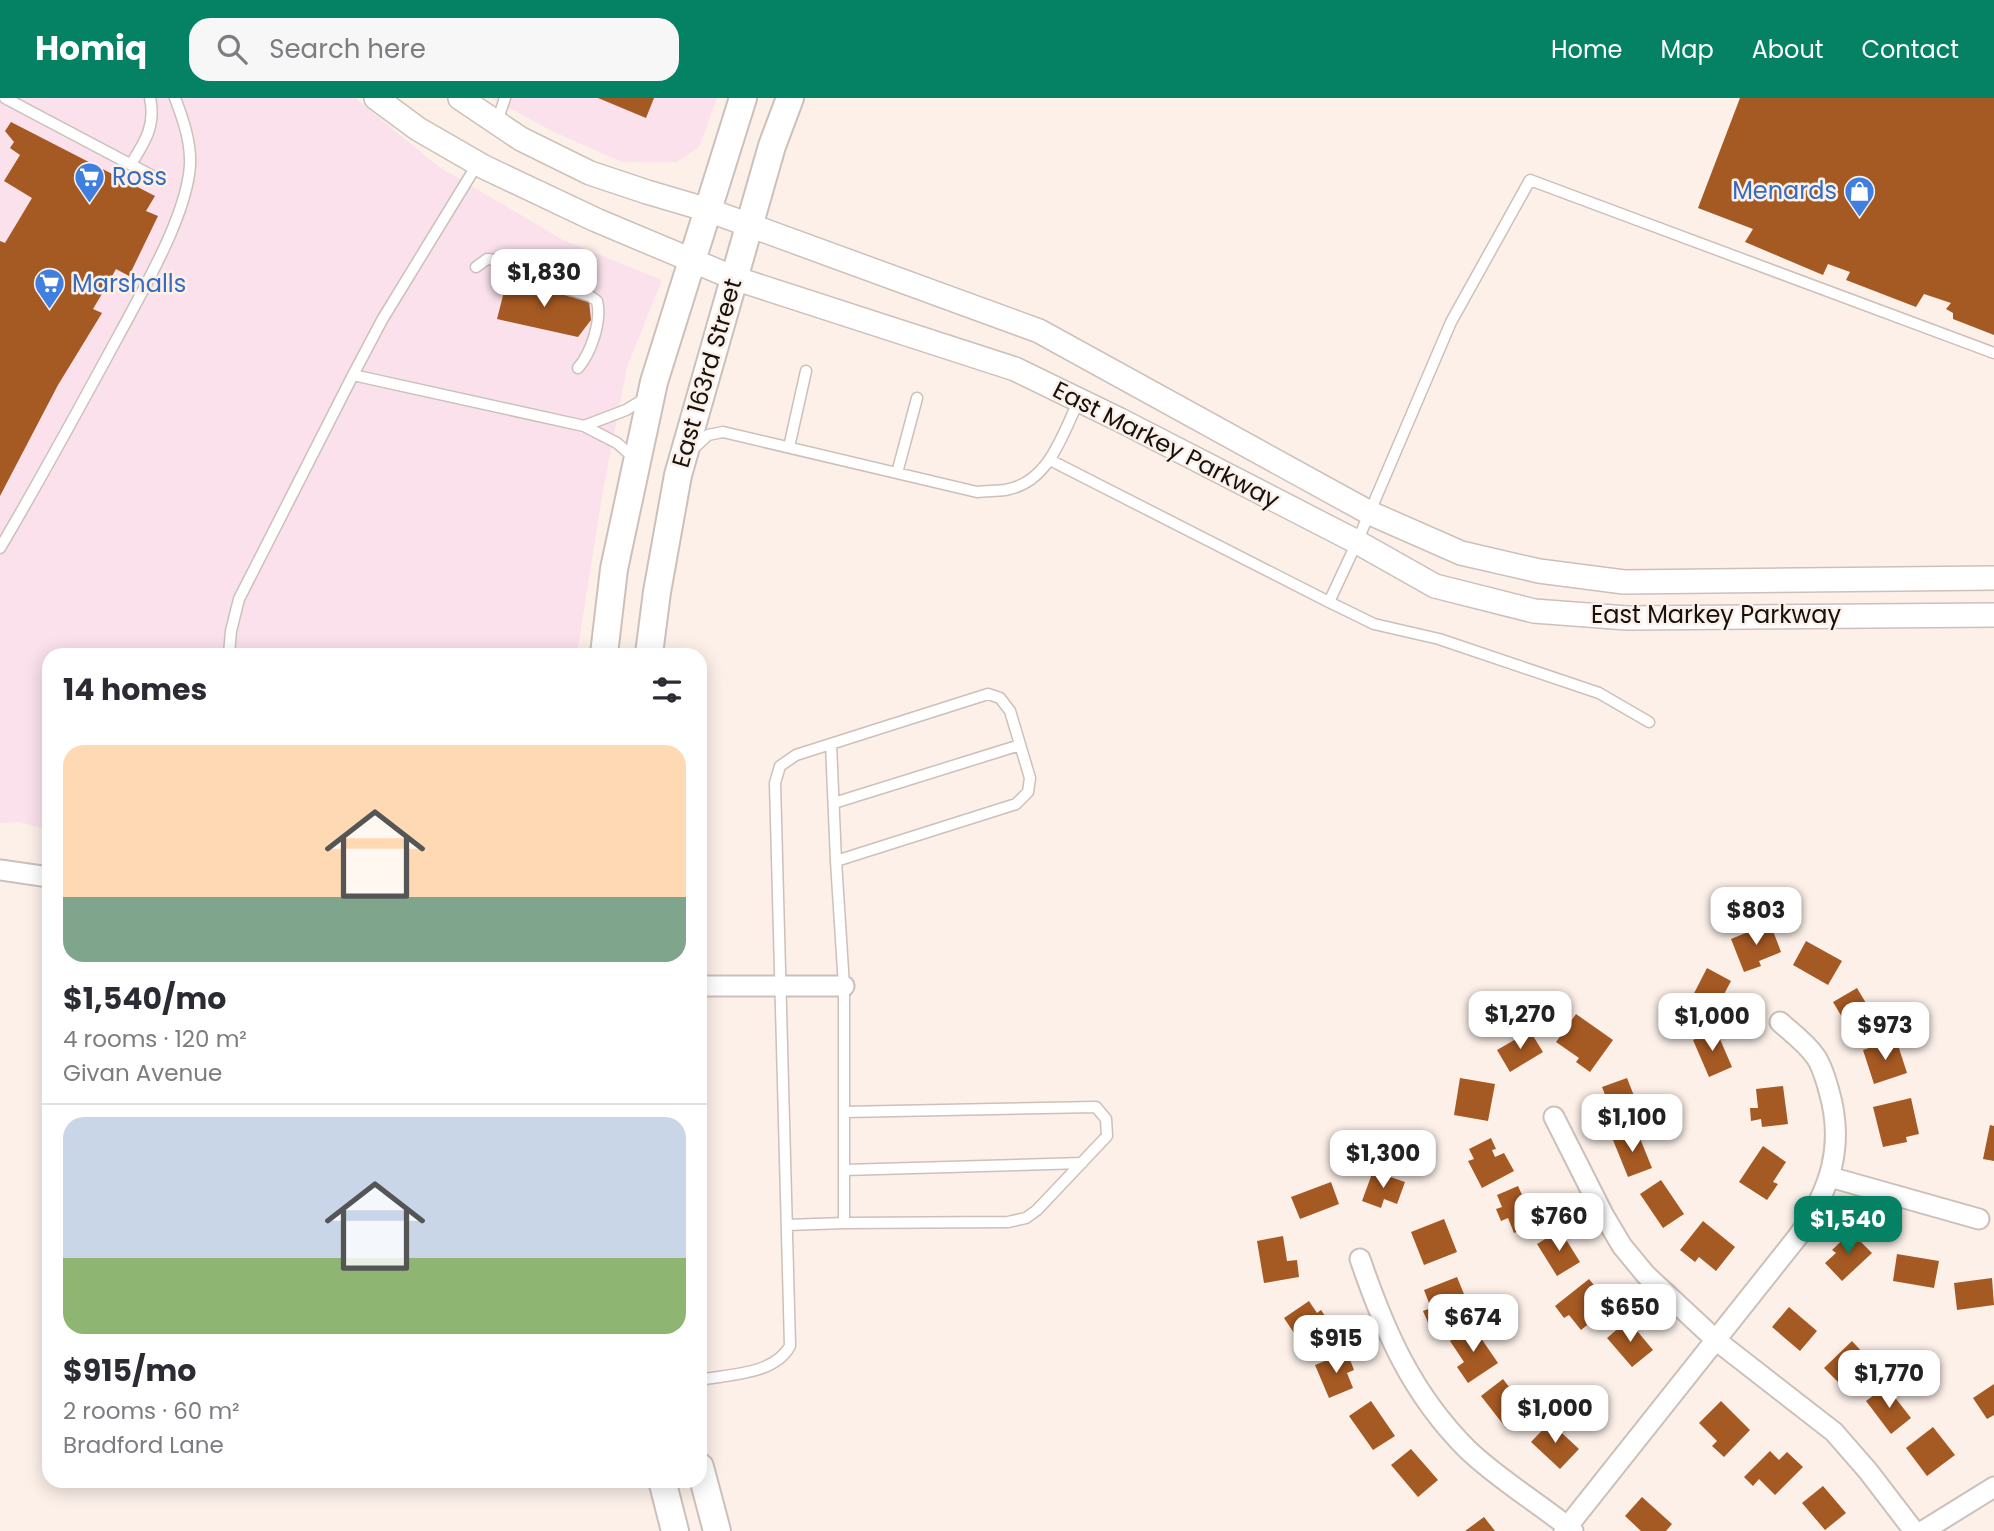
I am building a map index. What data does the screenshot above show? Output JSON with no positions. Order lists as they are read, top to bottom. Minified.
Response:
{"streets":{"main road":["East 163rd Street"],"street":["East Markey Parkway"]},"crossings":[["East 163rd Street","East Markey Parkway"]],"places":{"supermarket":["Ross","Marshalls"],"shop":["Menards"]},"page":{"header":"Homiq","search":"Search here","nav":["Home","Map","About","Contact"],"price":["$1,830","$803","$1,270","$1,000","$973","$1,100","$1,300","$760","$1,540","$650","$674","$915","$1,770","$1,000"],"heading":"14 homes","list":[{"name":"$1,540/mo","note":"4 rooms · 120 m² · Givan Avenue"},{"name":"$915/mo","note":"2 rooms · 60 m² · Bradford Lane"}]}}
